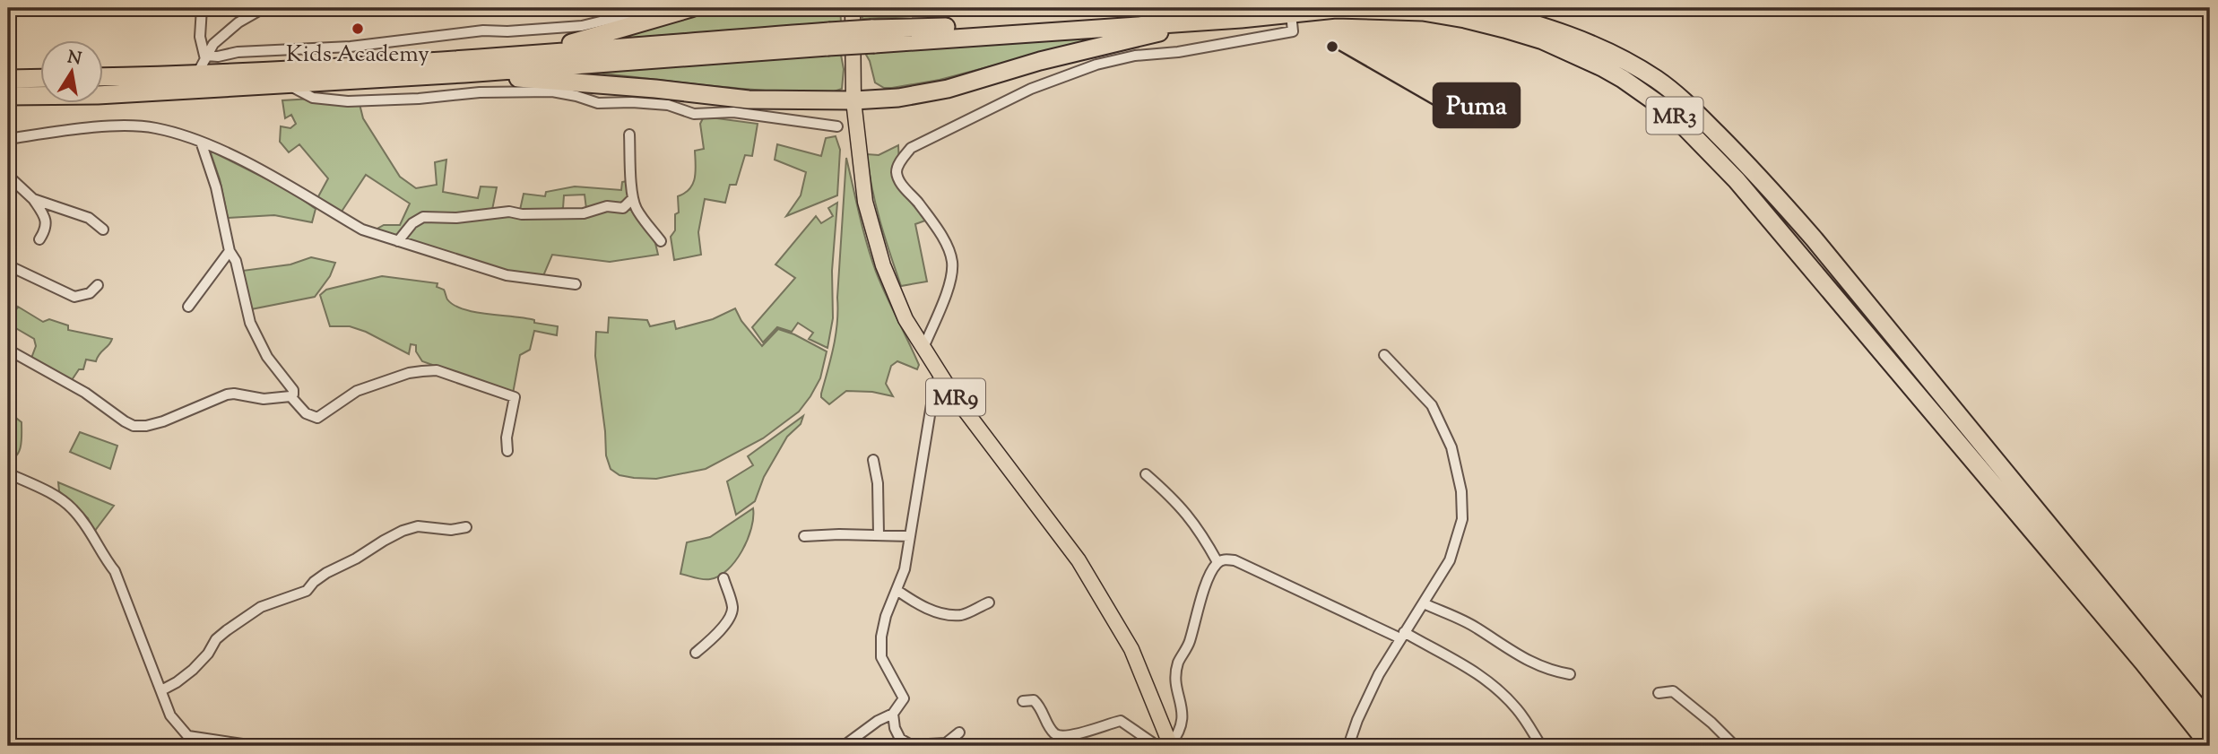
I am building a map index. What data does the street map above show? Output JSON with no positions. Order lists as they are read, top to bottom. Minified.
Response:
{"streets":{"highway":["MR3"],"main road":["MR9"]},"places":["Kids Academy","Puma"],"north":"top"}
